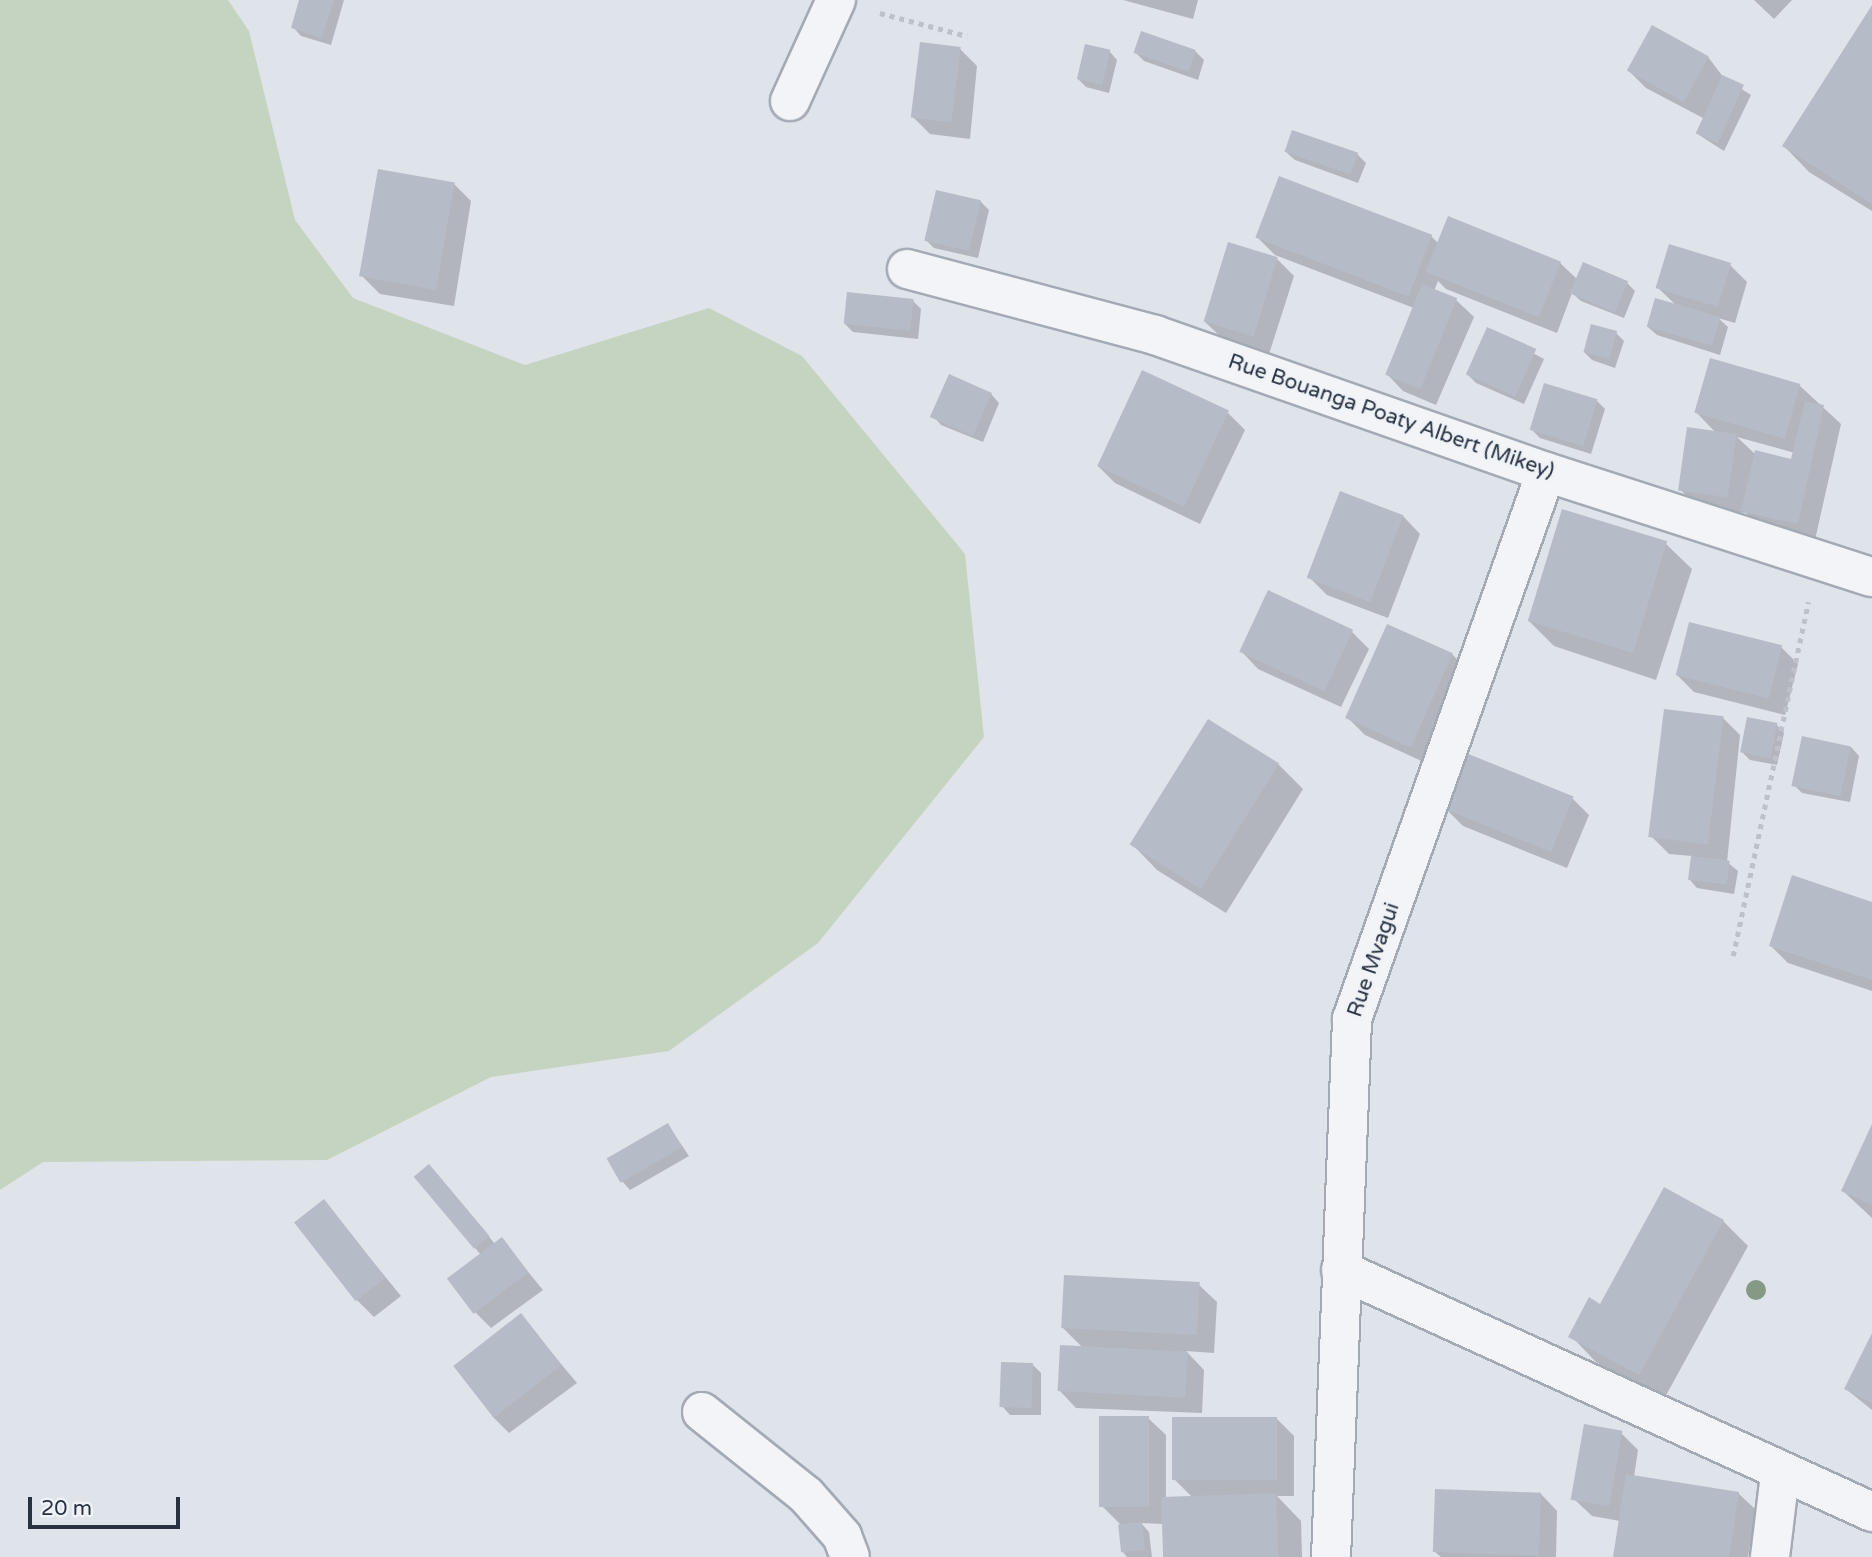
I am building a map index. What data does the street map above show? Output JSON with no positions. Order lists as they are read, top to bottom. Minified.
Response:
{"streets":{"street":["Rue Bouanga Poaty Albert (Mikey)","Rue Mvagui"]},"crossings":[["Rue Bouanga Poaty Albert (Mikey)","Rue Mvagui"]],"scale_bar":"20 m"}
